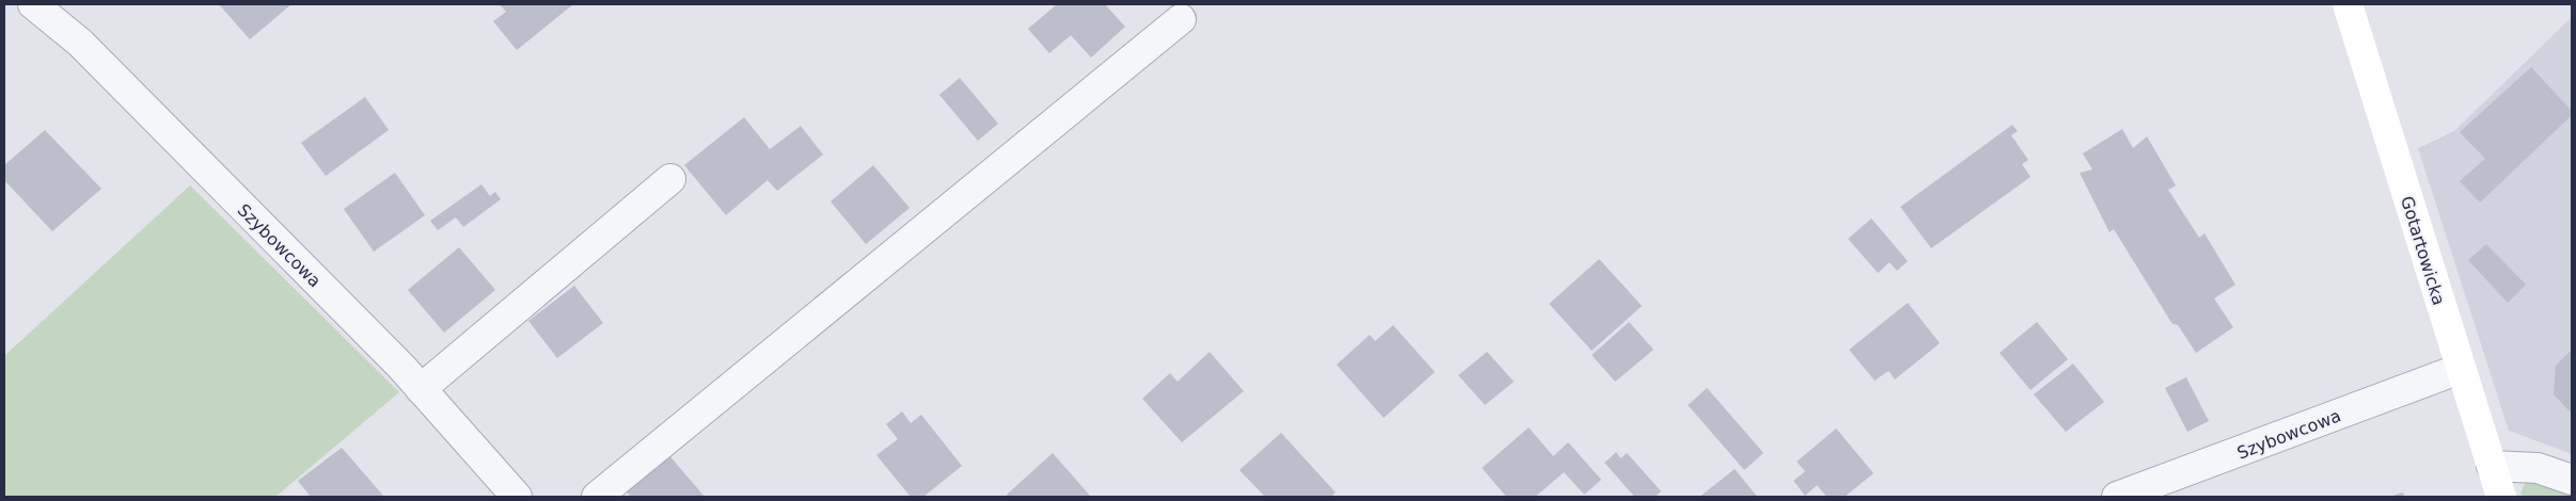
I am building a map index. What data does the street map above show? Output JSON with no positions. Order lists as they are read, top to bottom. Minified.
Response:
{"streets":{"street":["Szybowcowa","Gotartowicka"]},"crossings":[["Szybowcowa","Gotartowicka"]]}
